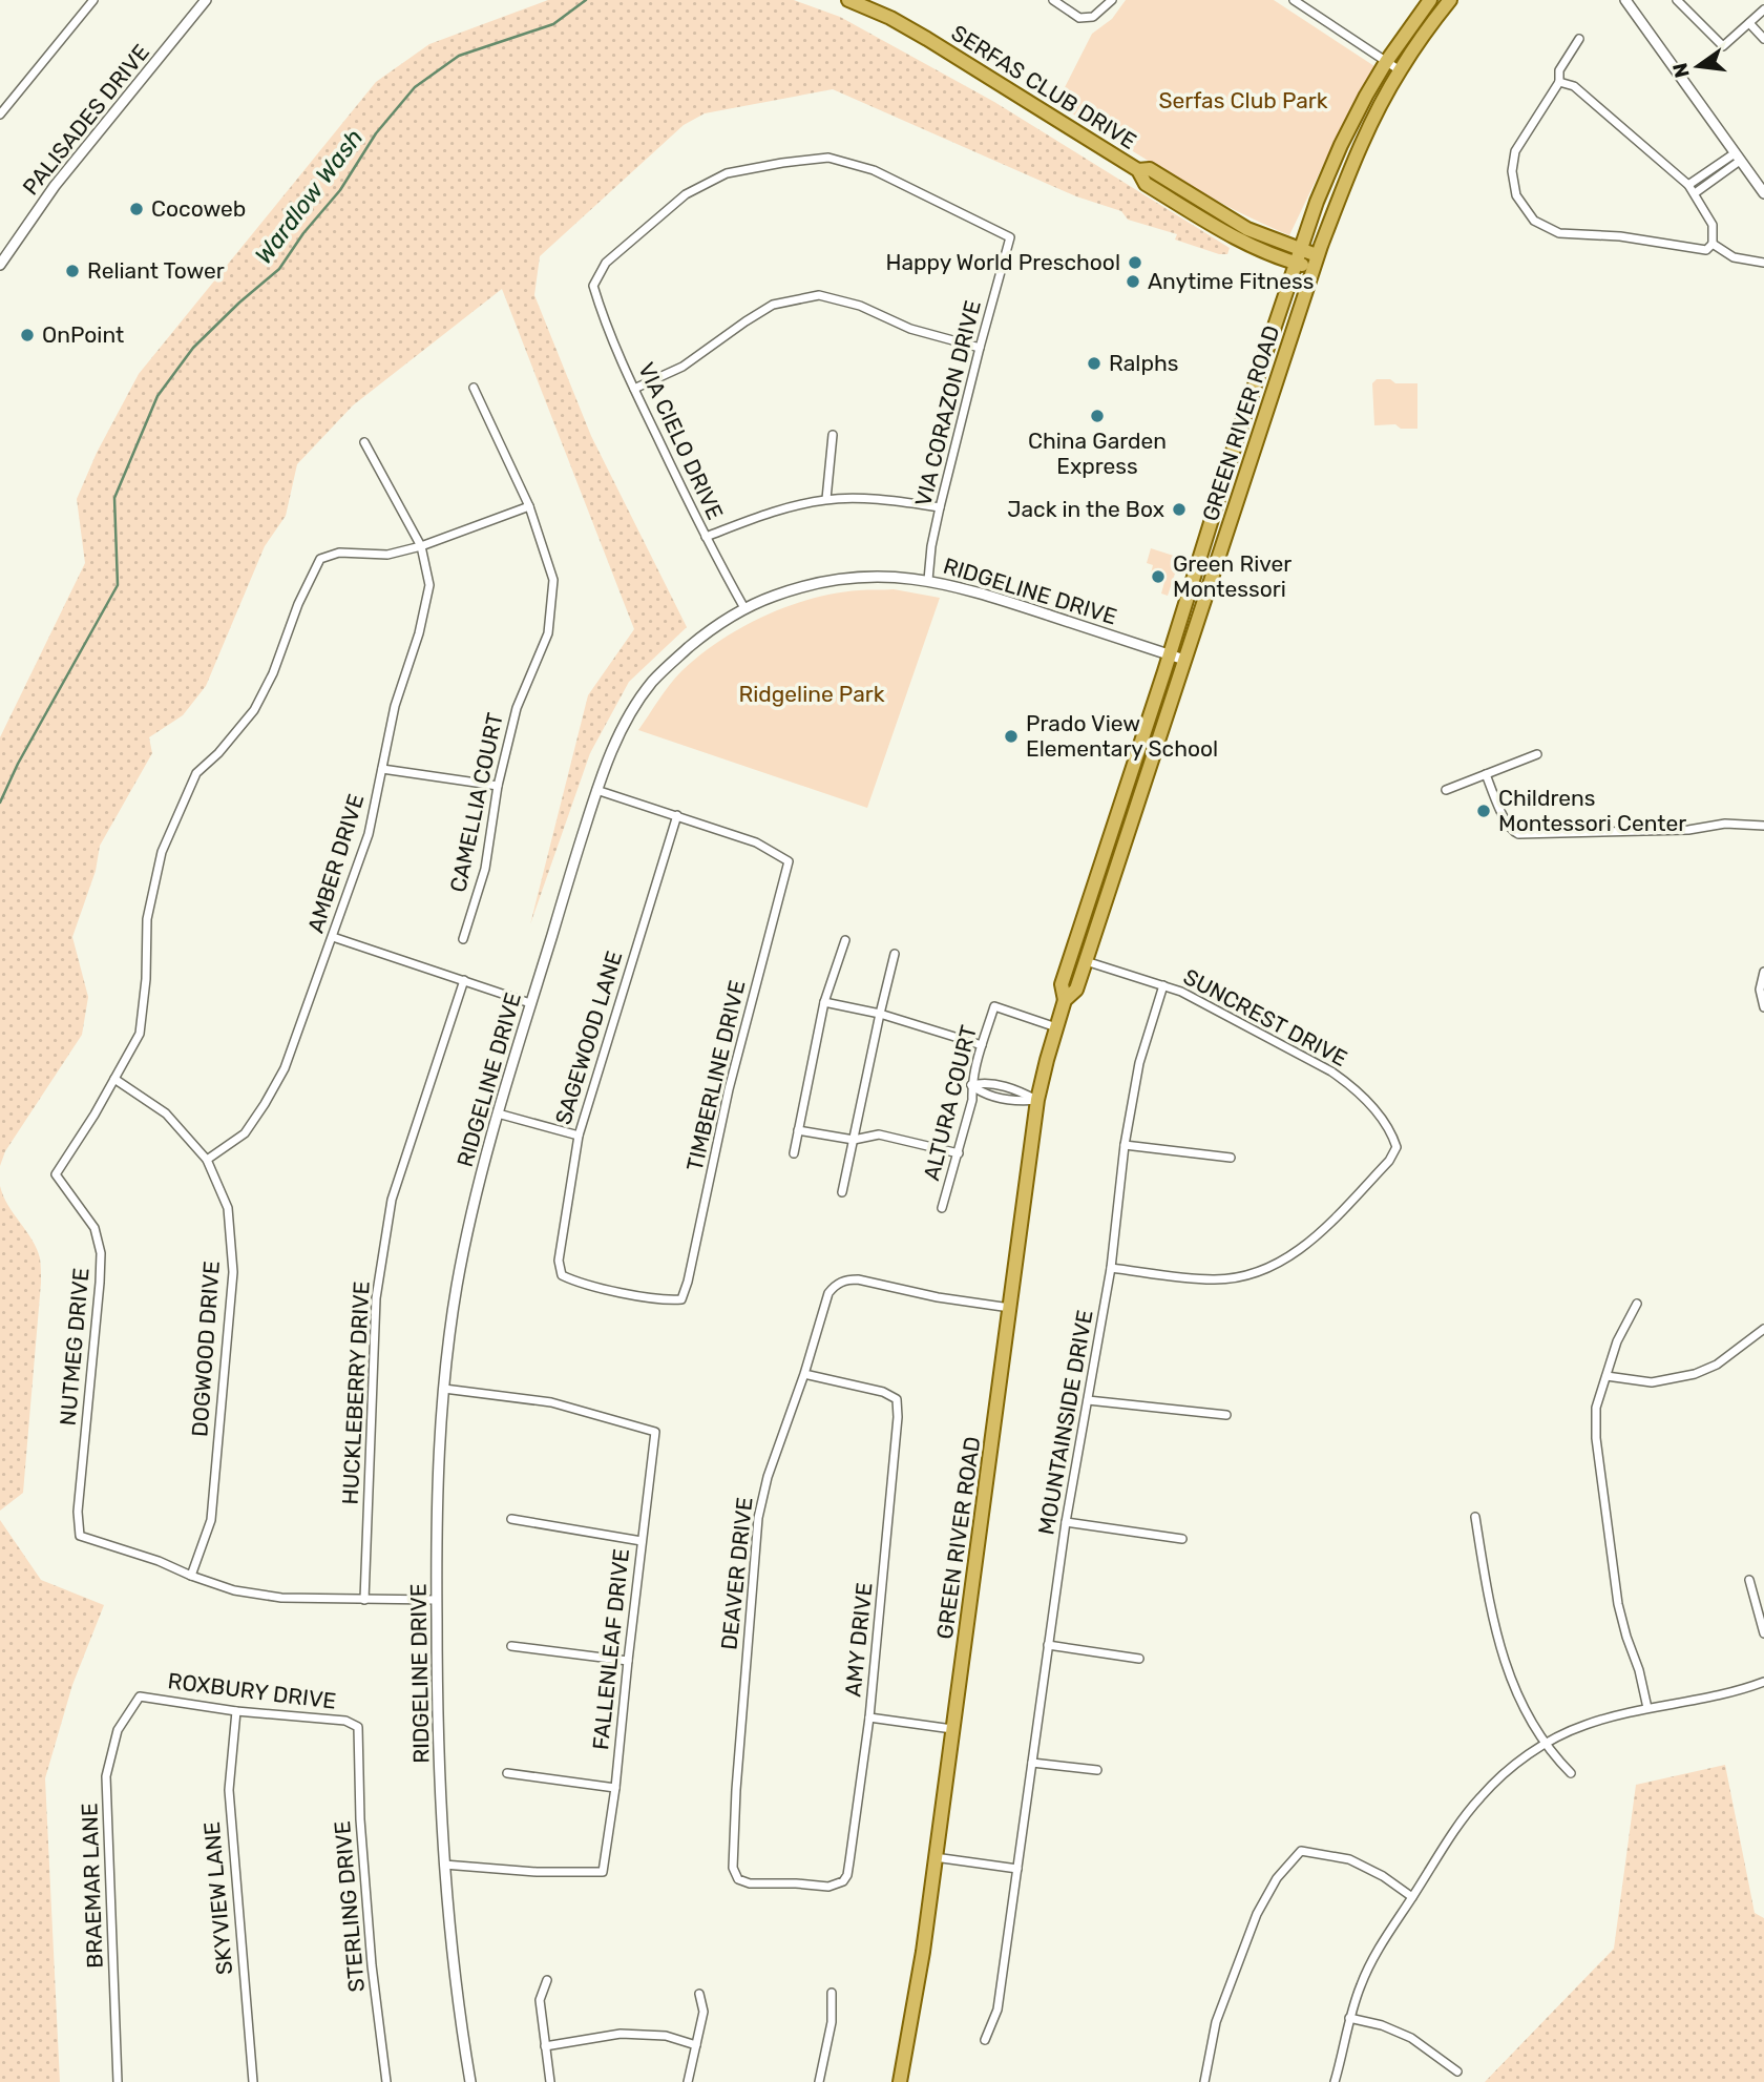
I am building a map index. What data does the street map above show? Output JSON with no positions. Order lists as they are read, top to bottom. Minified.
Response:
{"streets":{"main road":["SERFAS CLUB DRIVE","GREEN RIVER ROAD"],"street":["PALISADES DRIVE","VIA CORAZON DRIVE","VIA CIELO DRIVE","RIDGELINE DRIVE","CAMELLIA COURT","AMBER DRIVE","SUNCREST DRIVE","SAGEWOOD LANE","TIMBERLINE DRIVE","ALTURA COURT","NUTMEG DRIVE","DOGWOOD DRIVE","HUCKLEBERRY DRIVE","MOUNTAINSIDE DRIVE","DEAVER DRIVE","AMY DRIVE","FALLENLEAF DRIVE","ROXBURY DRIVE","BRAEMAR LANE","SKYVIEW LANE","STERLING DRIVE"]},"crossings":[["SERFAS CLUB DRIVE","GREEN RIVER ROAD"],["VIA CORAZON DRIVE","VIA CIELO DRIVE"],["VIA CORAZON DRIVE","RIDGELINE DRIVE"],["GREEN RIVER ROAD","RIDGELINE DRIVE"],["GREEN RIVER ROAD","SUNCREST DRIVE"],["GREEN RIVER ROAD","ALTURA COURT"],["GREEN RIVER ROAD","DEAVER DRIVE"],["VIA CIELO DRIVE","RIDGELINE DRIVE"],["RIDGELINE DRIVE","FALLENLEAF DRIVE"],["AMBER DRIVE","DOGWOOD DRIVE"],["SUNCREST DRIVE","MOUNTAINSIDE DRIVE"],["SAGEWOOD LANE","TIMBERLINE DRIVE"],["NUTMEG DRIVE","DOGWOOD DRIVE"],["DEAVER DRIVE","AMY DRIVE"],["ROXBURY DRIVE","BRAEMAR LANE"],["ROXBURY DRIVE","SKYVIEW LANE"],["ROXBURY DRIVE","STERLING DRIVE"]],"water":["Wardlow Wash"],"parks":["Serfas Club Park","Ridgeline Park"],"places":["Cocoweb","Happy World Preschool","Reliant Tower","Anytime Fitness","OnPoint","Ralphs","China Garden Express","Jack in the Box","Green River Montessori","Prado View Elementary School","Childrens Montessori Center"],"north":"left"}
